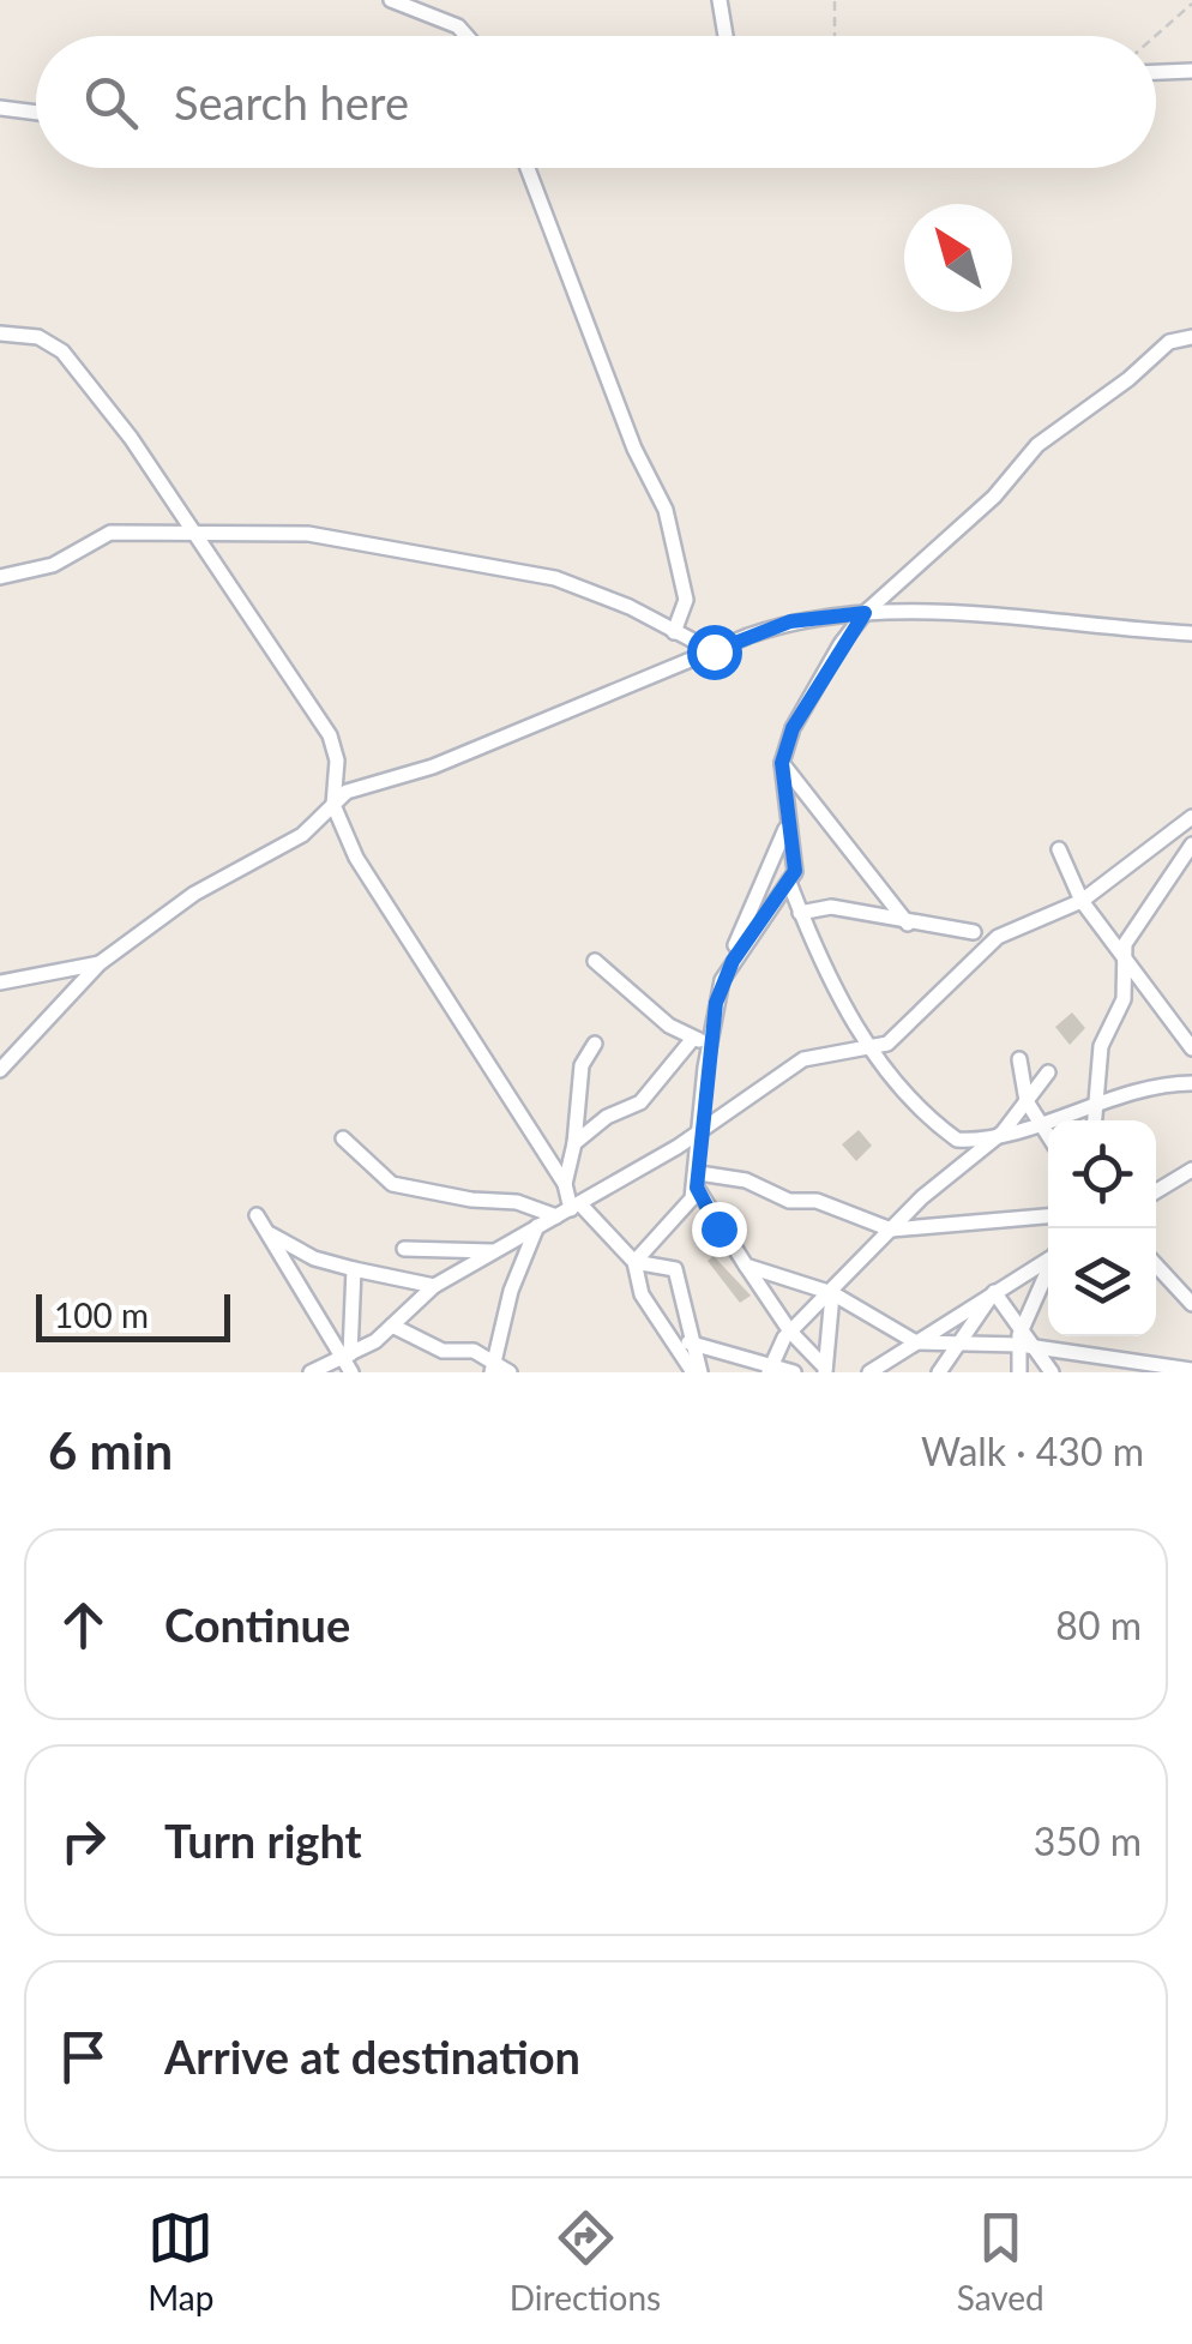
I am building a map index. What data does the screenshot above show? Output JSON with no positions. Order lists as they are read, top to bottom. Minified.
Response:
{"scale_bar":"100 m","north":"top left","page":{"search":"Search here","scale":"100 m","heading":["6 min","Walk · 430 m"],"list":[["Continue","80 m"],["Turn right","350 m"],"Arrive at destination"],"nav":["Map","Directions","Saved"]}}
